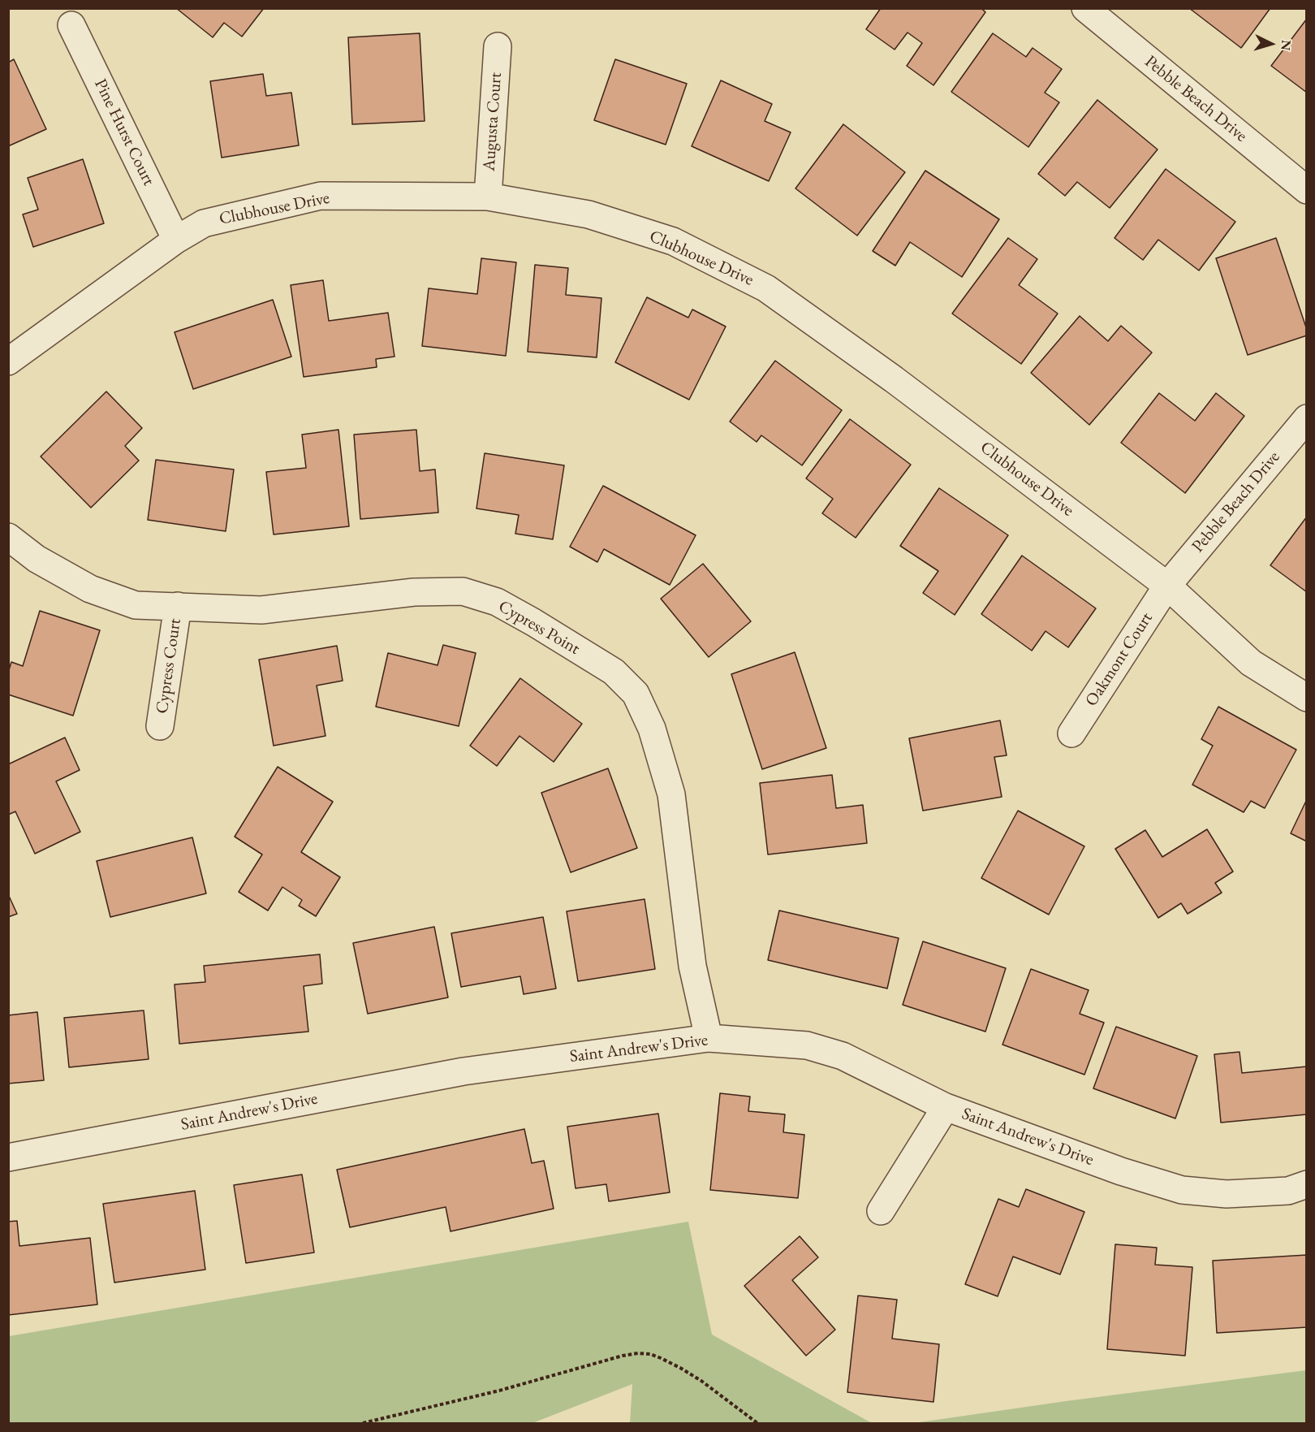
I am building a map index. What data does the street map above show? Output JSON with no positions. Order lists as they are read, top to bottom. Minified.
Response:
{"streets":{"street":["Pebble Beach Drive","Augusta Court","Pine Hurst Court","Clubhouse Drive","Cypress Point","Oakmont Court","Cypress Court","Saint Andrew's Drive"]},"crossings":[["Pebble Beach Drive","Clubhouse Drive"],["Pebble Beach Drive","Oakmont Court"],["Augusta Court","Clubhouse Drive"],["Pine Hurst Court","Clubhouse Drive"],["Clubhouse Drive","Oakmont Court"],["Cypress Point","Cypress Court"],["Cypress Point","Saint Andrew's Drive"]],"north":"right"}
